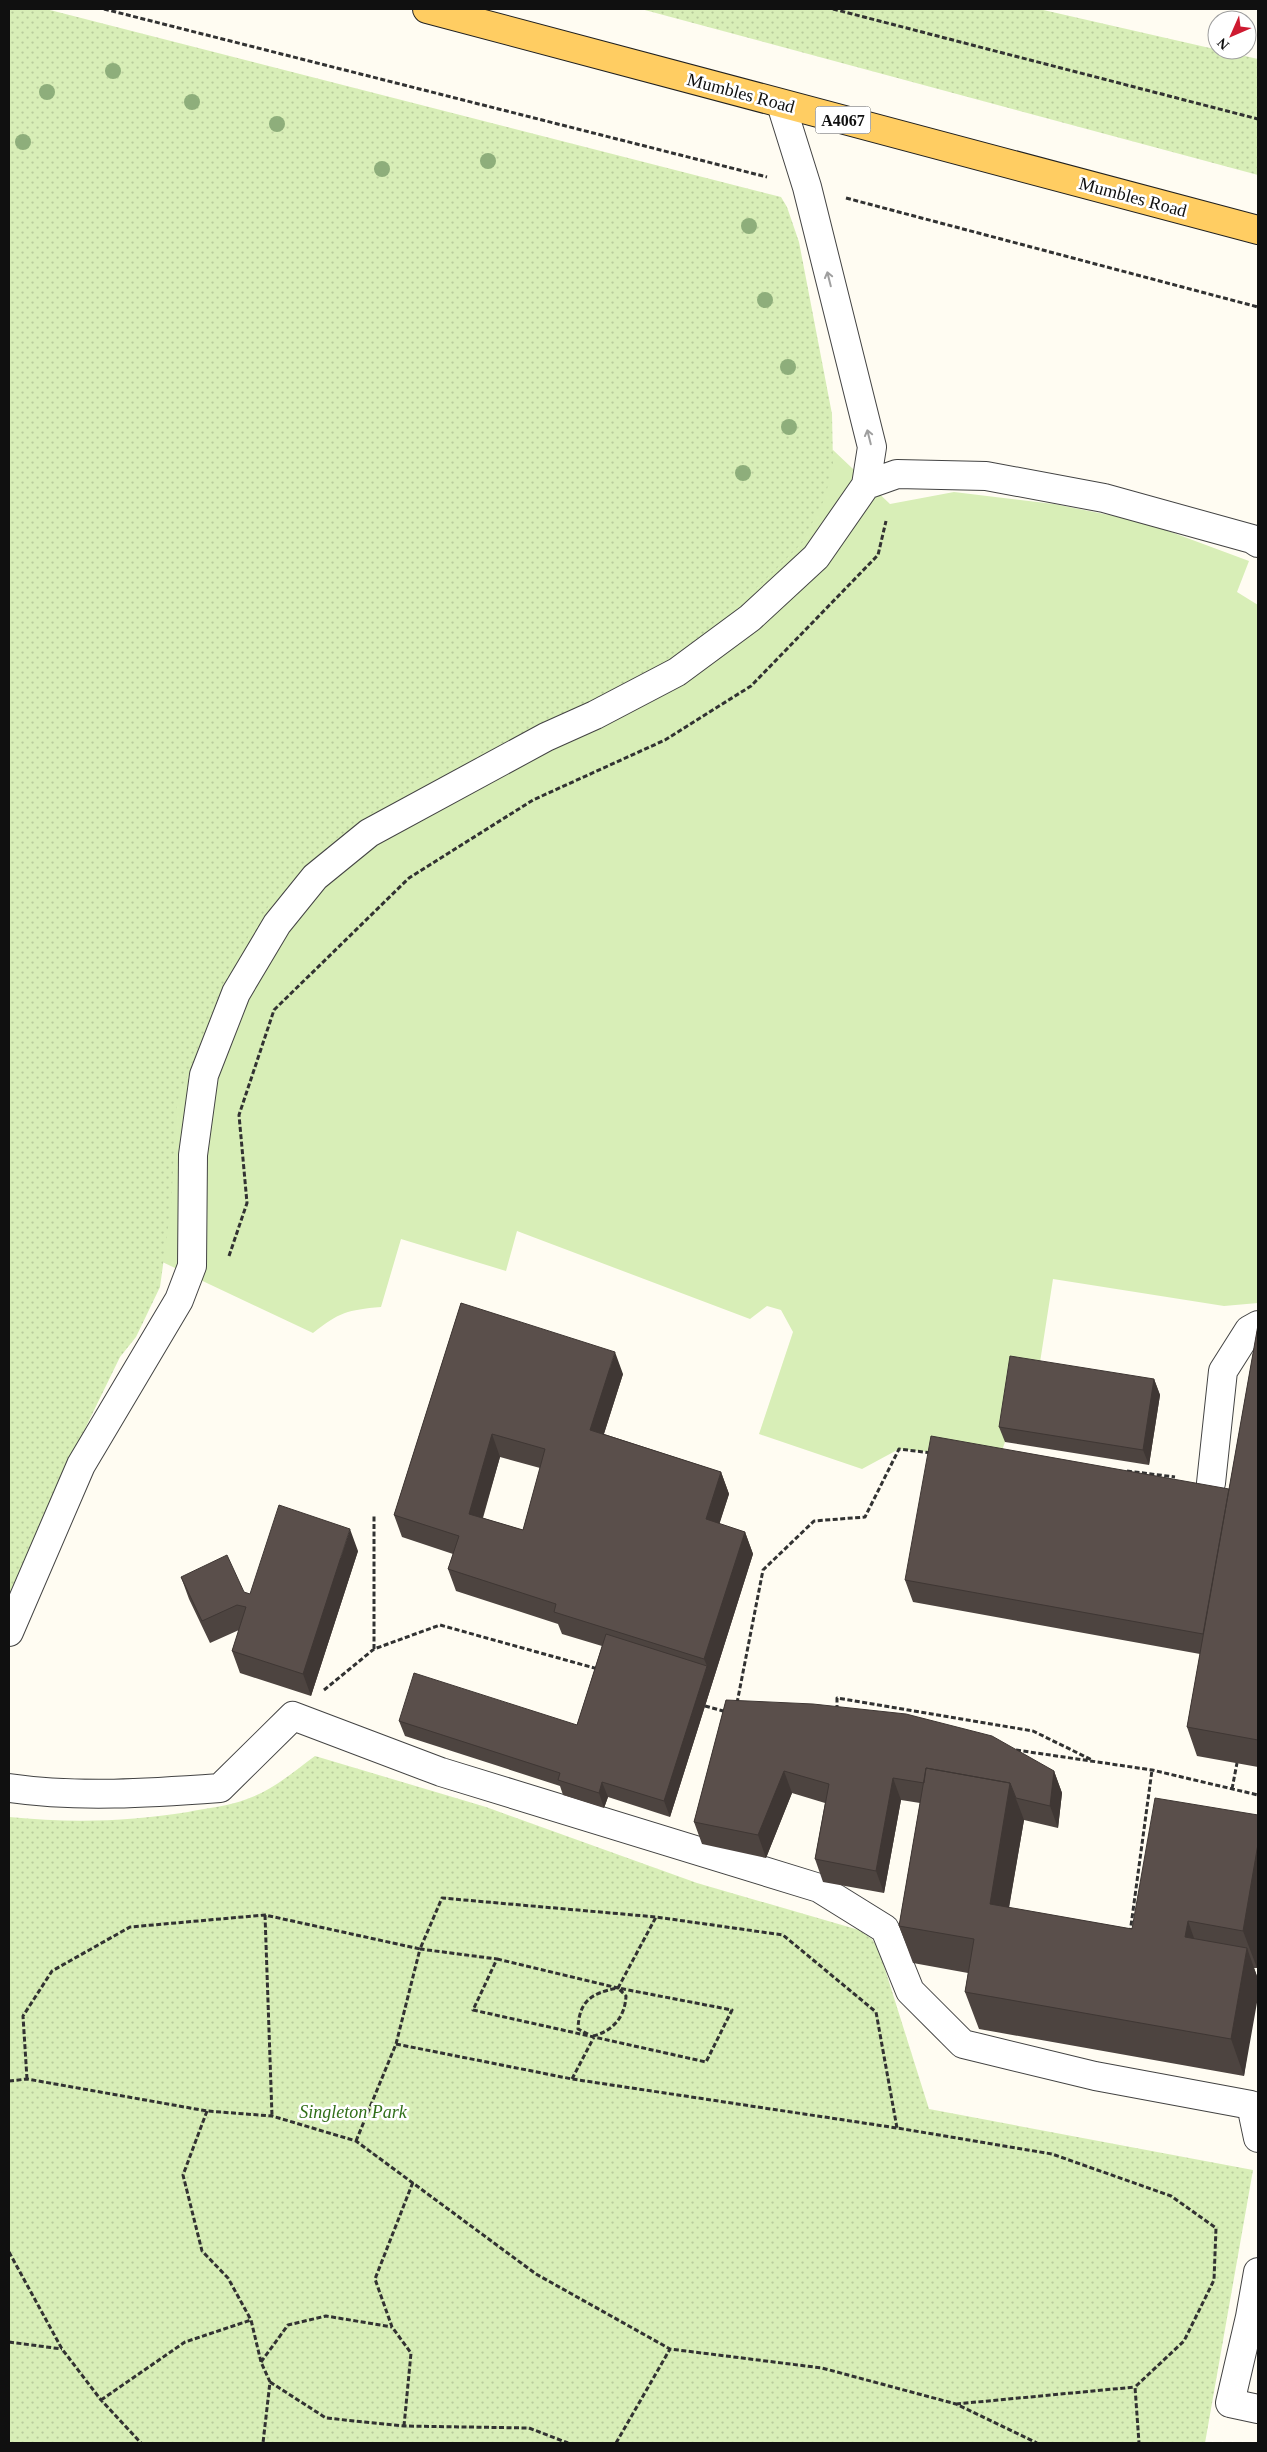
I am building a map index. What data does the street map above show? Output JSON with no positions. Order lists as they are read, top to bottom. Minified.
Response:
{"streets":{"main road":["Mumbles Road","A4067"]},"parks":["Singleton Park"],"north":"bottom left"}
